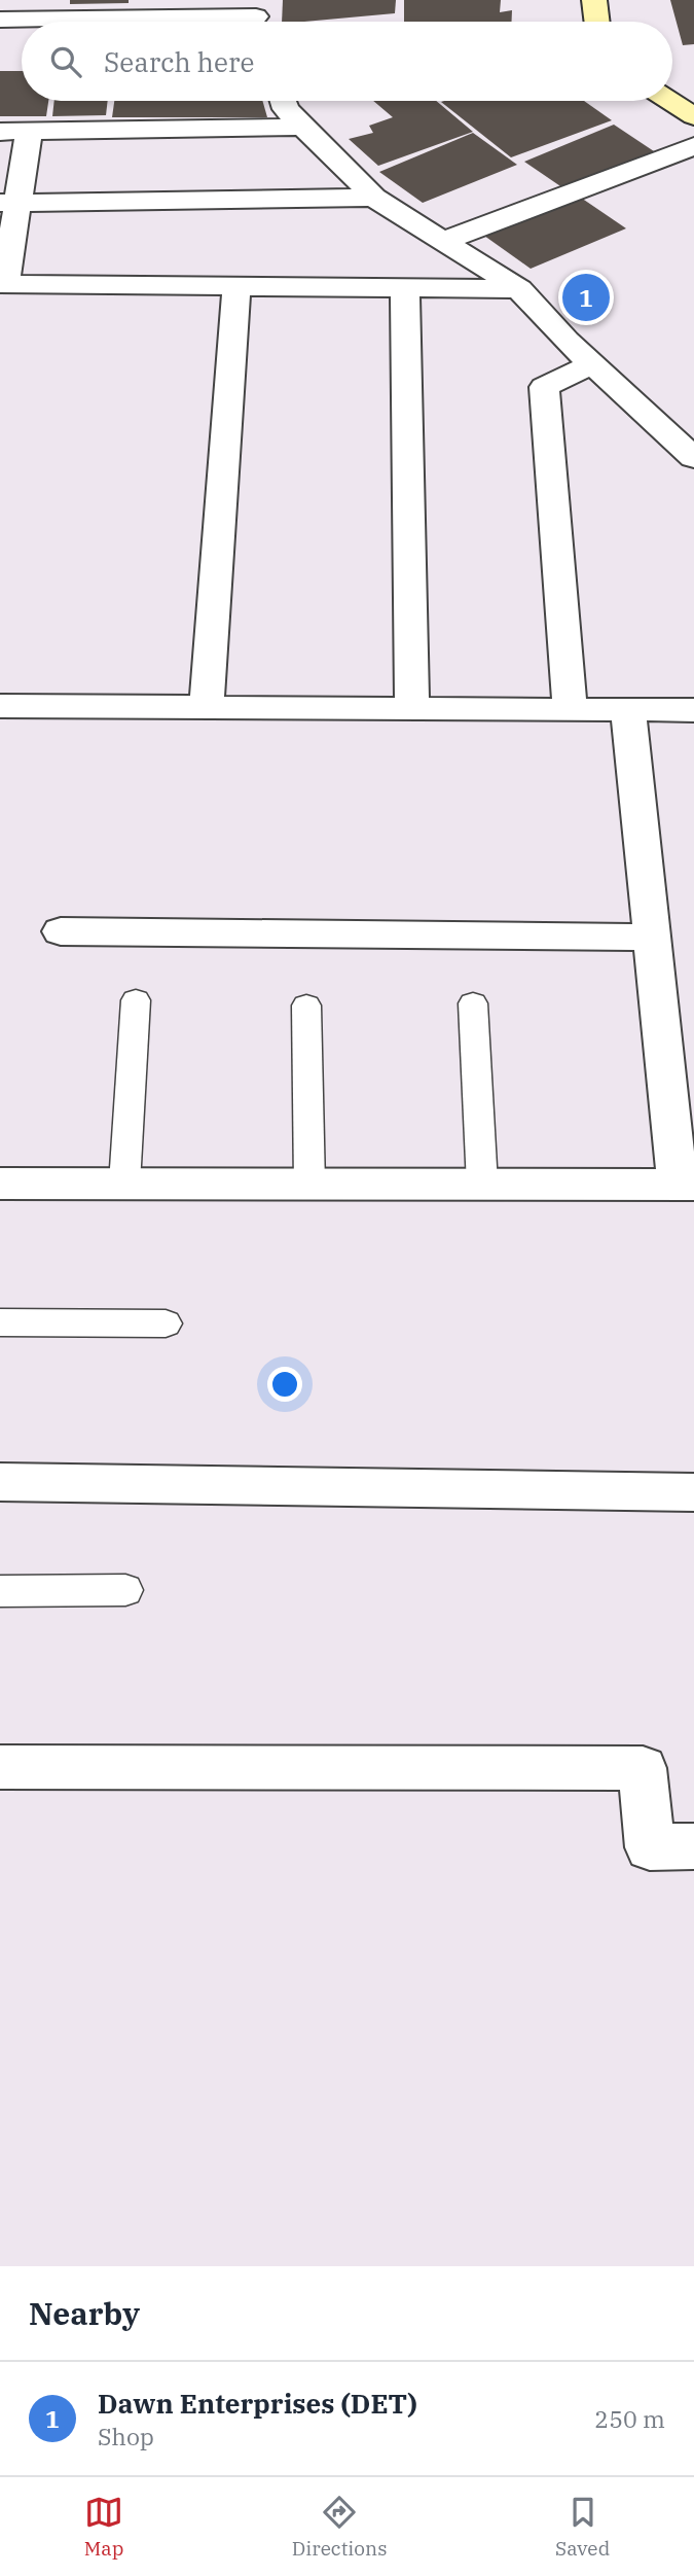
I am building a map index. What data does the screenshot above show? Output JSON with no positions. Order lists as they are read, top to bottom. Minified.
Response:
{"page":{"search":"Search here","pins":"1","heading":"Nearby","list":[{"mark":"1","name":"Dawn Enterprises (DET)","note":"Shop","value":"250 m"}],"nav":["Map","Directions","Saved"]}}
